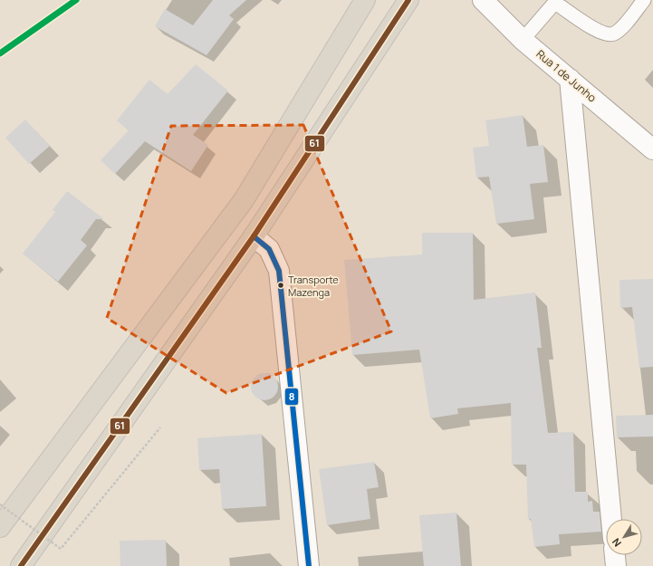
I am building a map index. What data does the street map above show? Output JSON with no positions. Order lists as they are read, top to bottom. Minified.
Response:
{"streets":{"street":["Rua 1 de Junho"]},"places":["Transporte Mazenga"],"lines":["transit line 61","transit line 8"],"north":"bottom left"}
